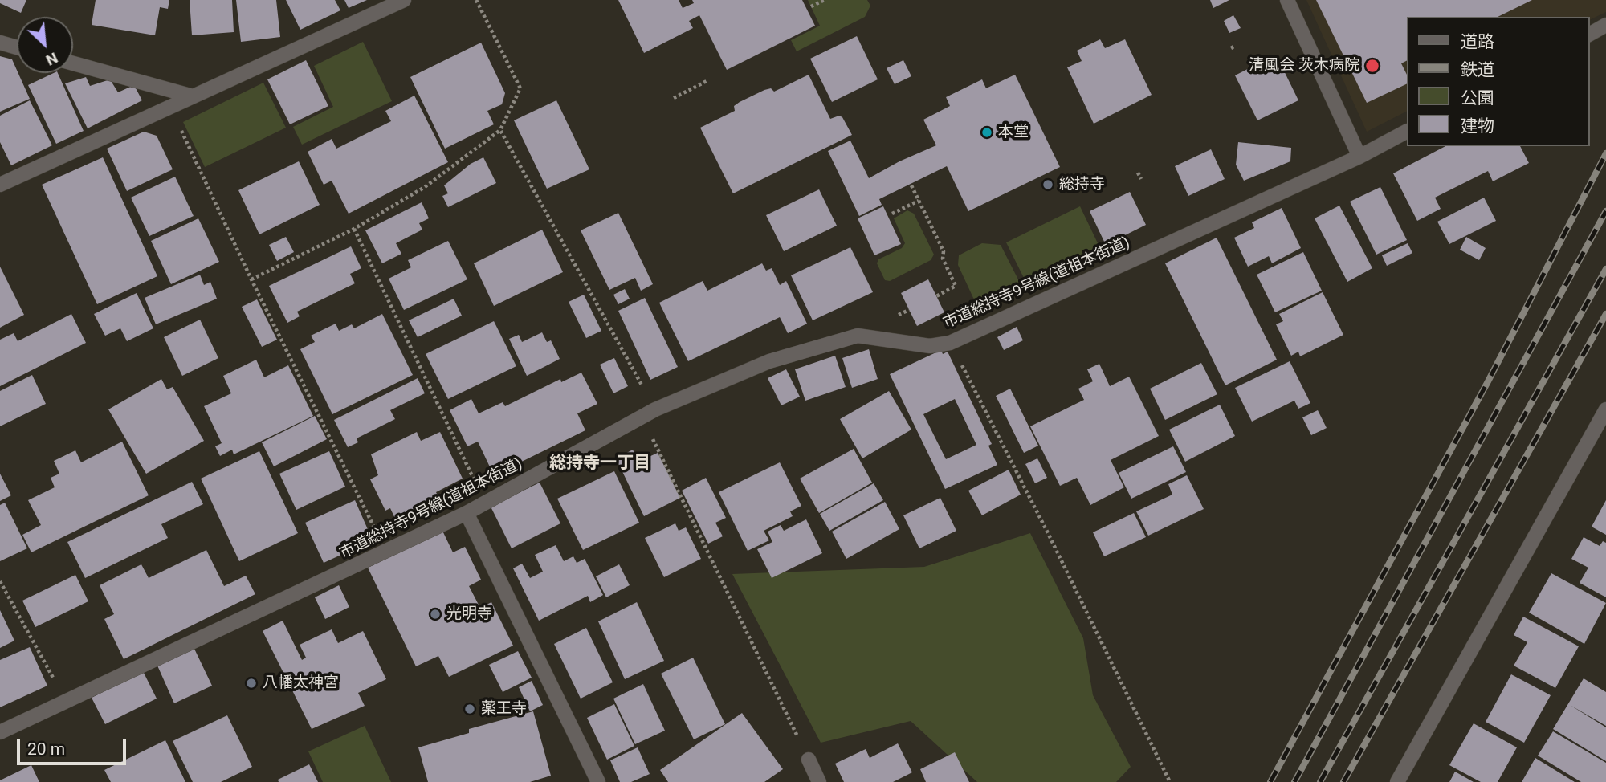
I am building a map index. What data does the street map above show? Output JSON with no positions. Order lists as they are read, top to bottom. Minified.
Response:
{"streets":{"street":["市道総持寺9号線(道祖本街道)"]},"districts":["総持寺一丁目"],"places":["清風会 茨木病院","本堂","総持寺","光明寺","八幡太神宮","薬王寺"],"legend":["道路","鉄道","公園","建物"],"scale_bar":"20 m","north":"bottom right"}
